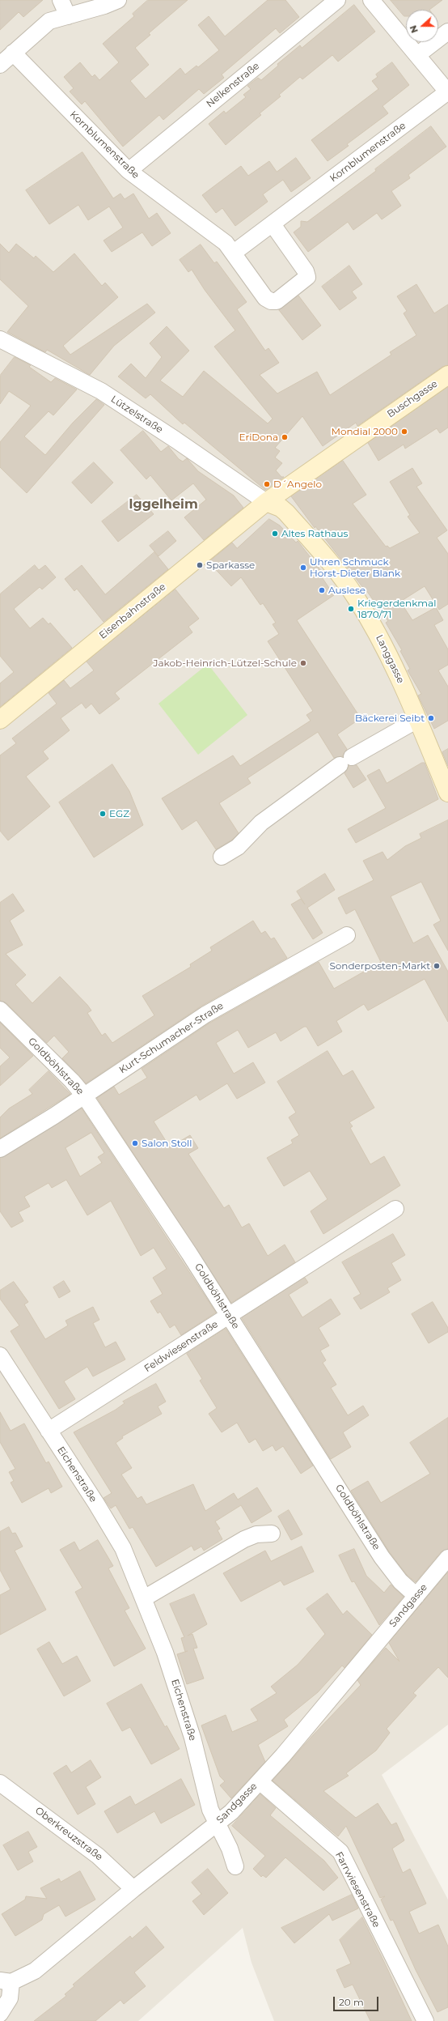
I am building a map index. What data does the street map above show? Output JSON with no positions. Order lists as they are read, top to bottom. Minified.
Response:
{"streets":{"main road":["Buschgasse","Eisenbahnstraße","Langgasse"],"street":["Nelkenstraße","Kornblumenstraße","Lützelstraße","Kurt-Schumacher-Straße","Goldböhlstraße","Feldwiesenstraße","Eichenstraße","Sandgasse","Oberkreuzstraße","Farrwiesenstraße"]},"crossings":[["Nelkenstraße","Kornblumenstraße"],["Buschgasse","Lützelstraße"],["Buschgasse","Eisenbahnstraße"],["Buschgasse","Langgasse"],["Lützelstraße","Eisenbahnstraße"],["Lützelstraße","Langgasse"],["Eisenbahnstraße","Langgasse"],["Kurt-Schumacher-Straße","Goldböhlstraße"],["Goldböhlstraße","Feldwiesenstraße"],["Goldböhlstraße","Sandgasse"],["Feldwiesenstraße","Eichenstraße"],["Eichenstraße","Sandgasse"],["Sandgasse","Oberkreuzstraße"],["Sandgasse","Farrwiesenstraße"]],"districts":["Iggelheim"],"places":["Mondial 2000","EriDona","D´Angelo","Altes Rathaus","Sparkasse","Uhren Schmuck Horst-Dieter Blank","Auslese","Kriegerdenkmal 1870/71","Jakob-Heinrich-Lützel-Schule","Bäckerei Seibt","EGZ","Sonderposten-Markt","Salon Stoll"],"scale_bar":"20 m","north":"left"}
